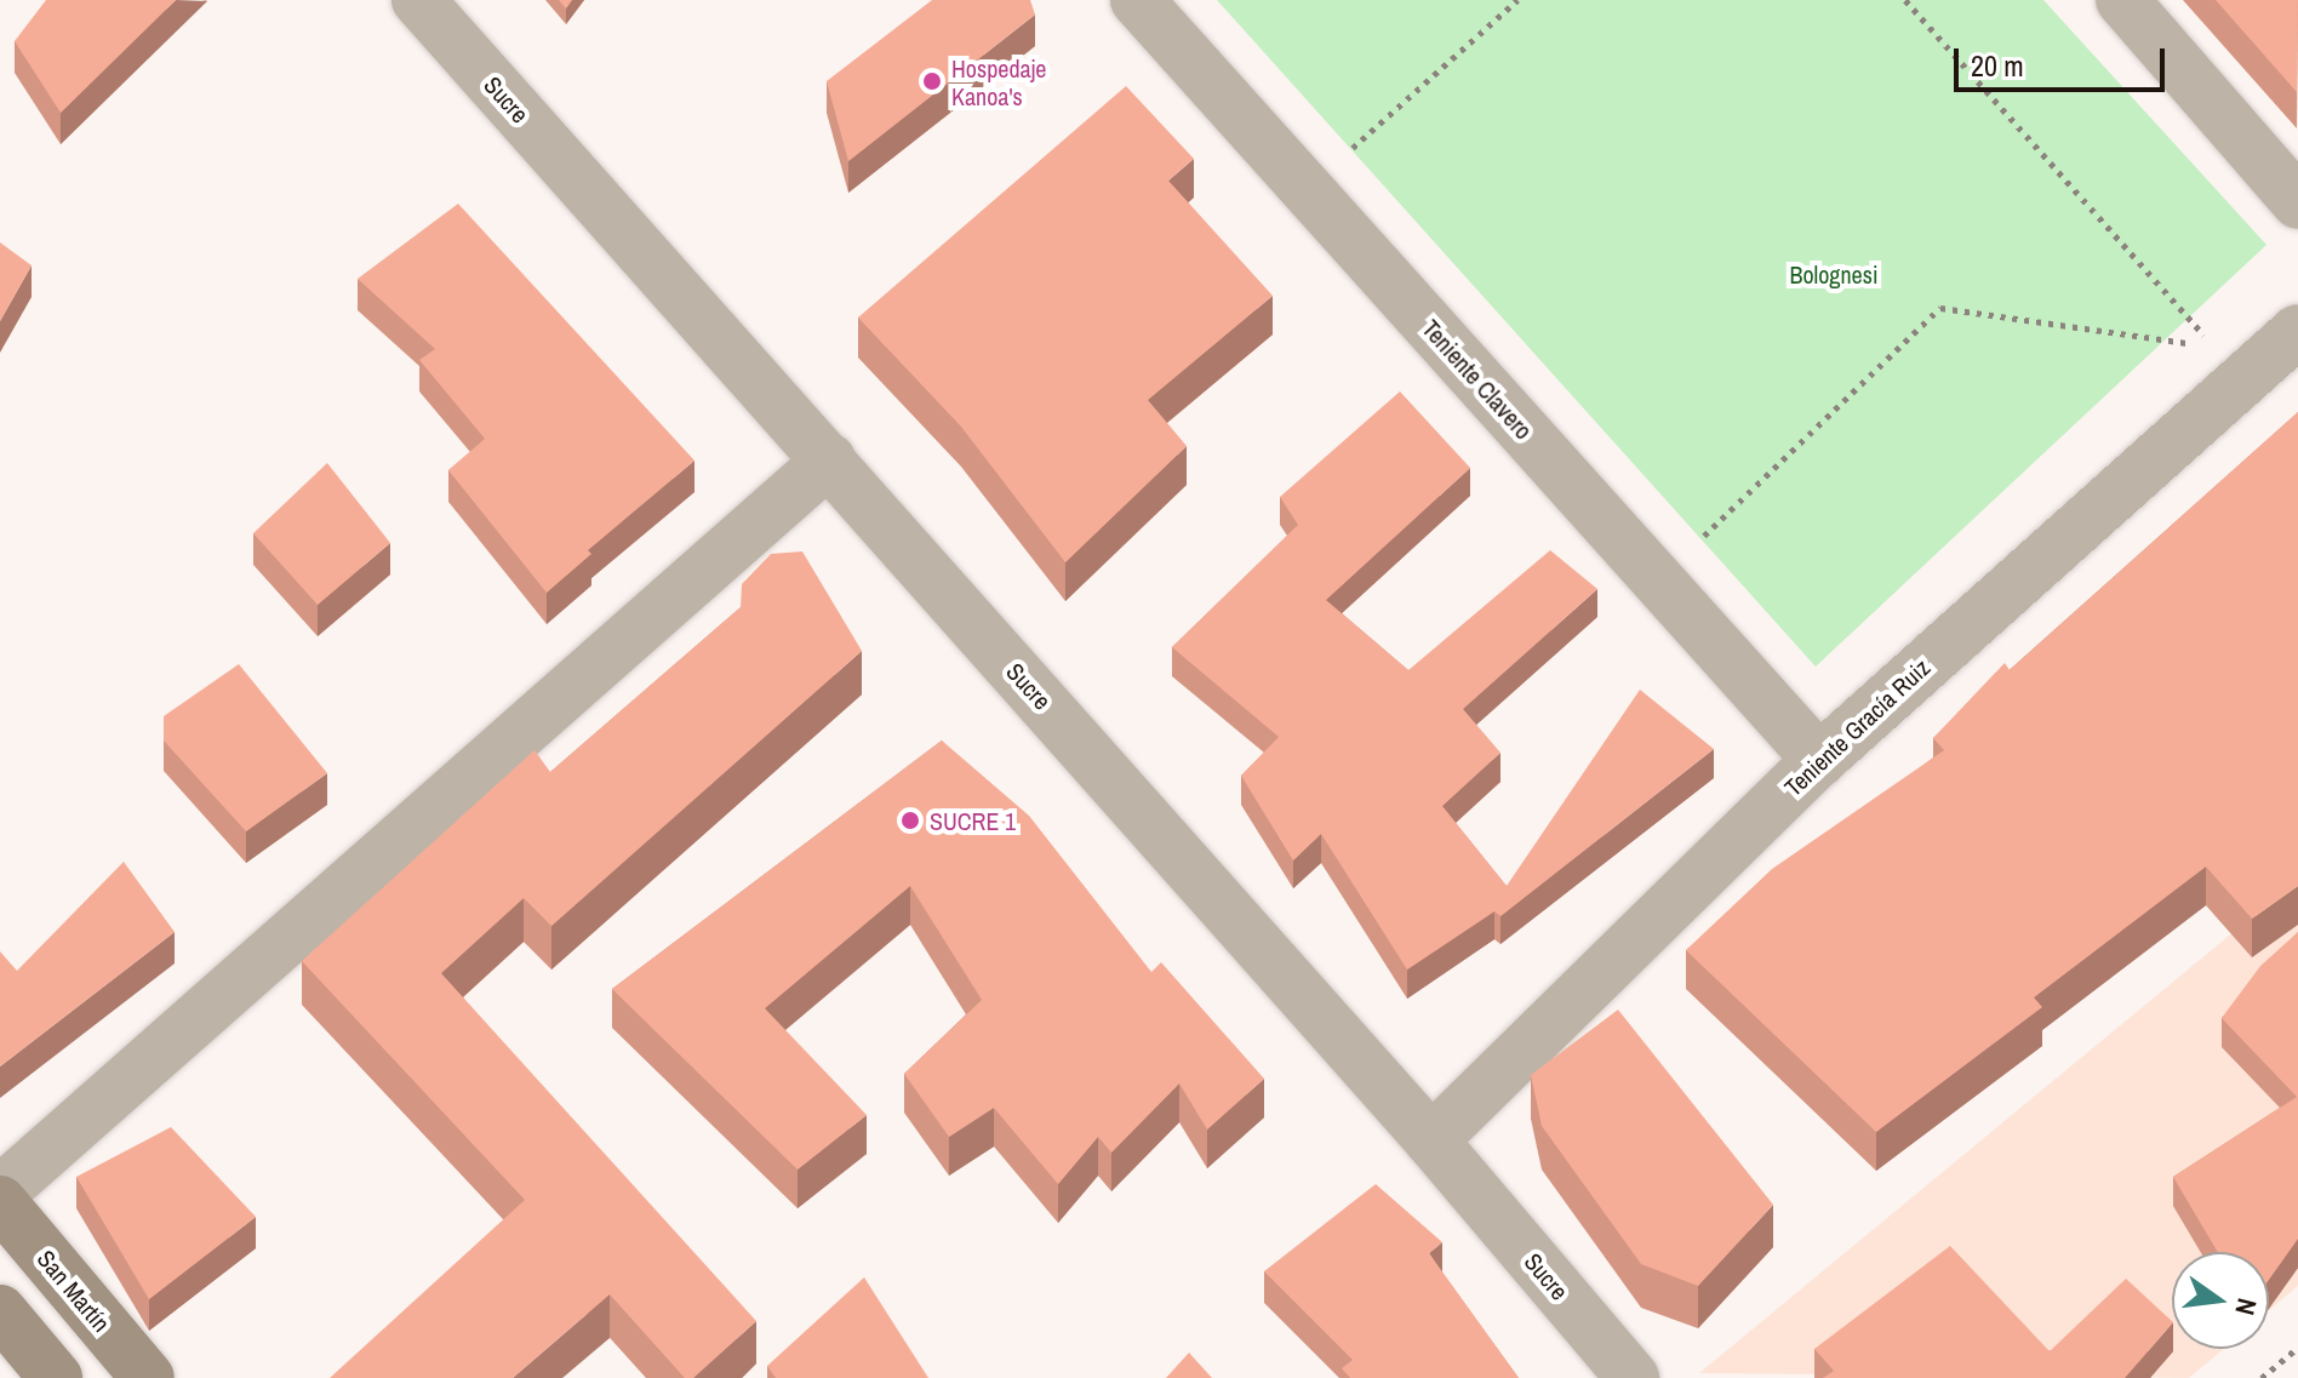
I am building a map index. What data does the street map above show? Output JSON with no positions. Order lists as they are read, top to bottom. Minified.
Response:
{"streets":{"main road":["San Martín"],"street":["Sucre","Teniente Clavero","Teniente Gracía Ruiz"]},"crossings":[["Sucre","Teniente Gracía Ruiz"],["Teniente Clavero","Teniente Gracía Ruiz"]],"parks":["Bolognesi"],"places":["Hospedaje Kanoa's","SUCRE 1"],"scale_bar":"20 m","north":"right"}
